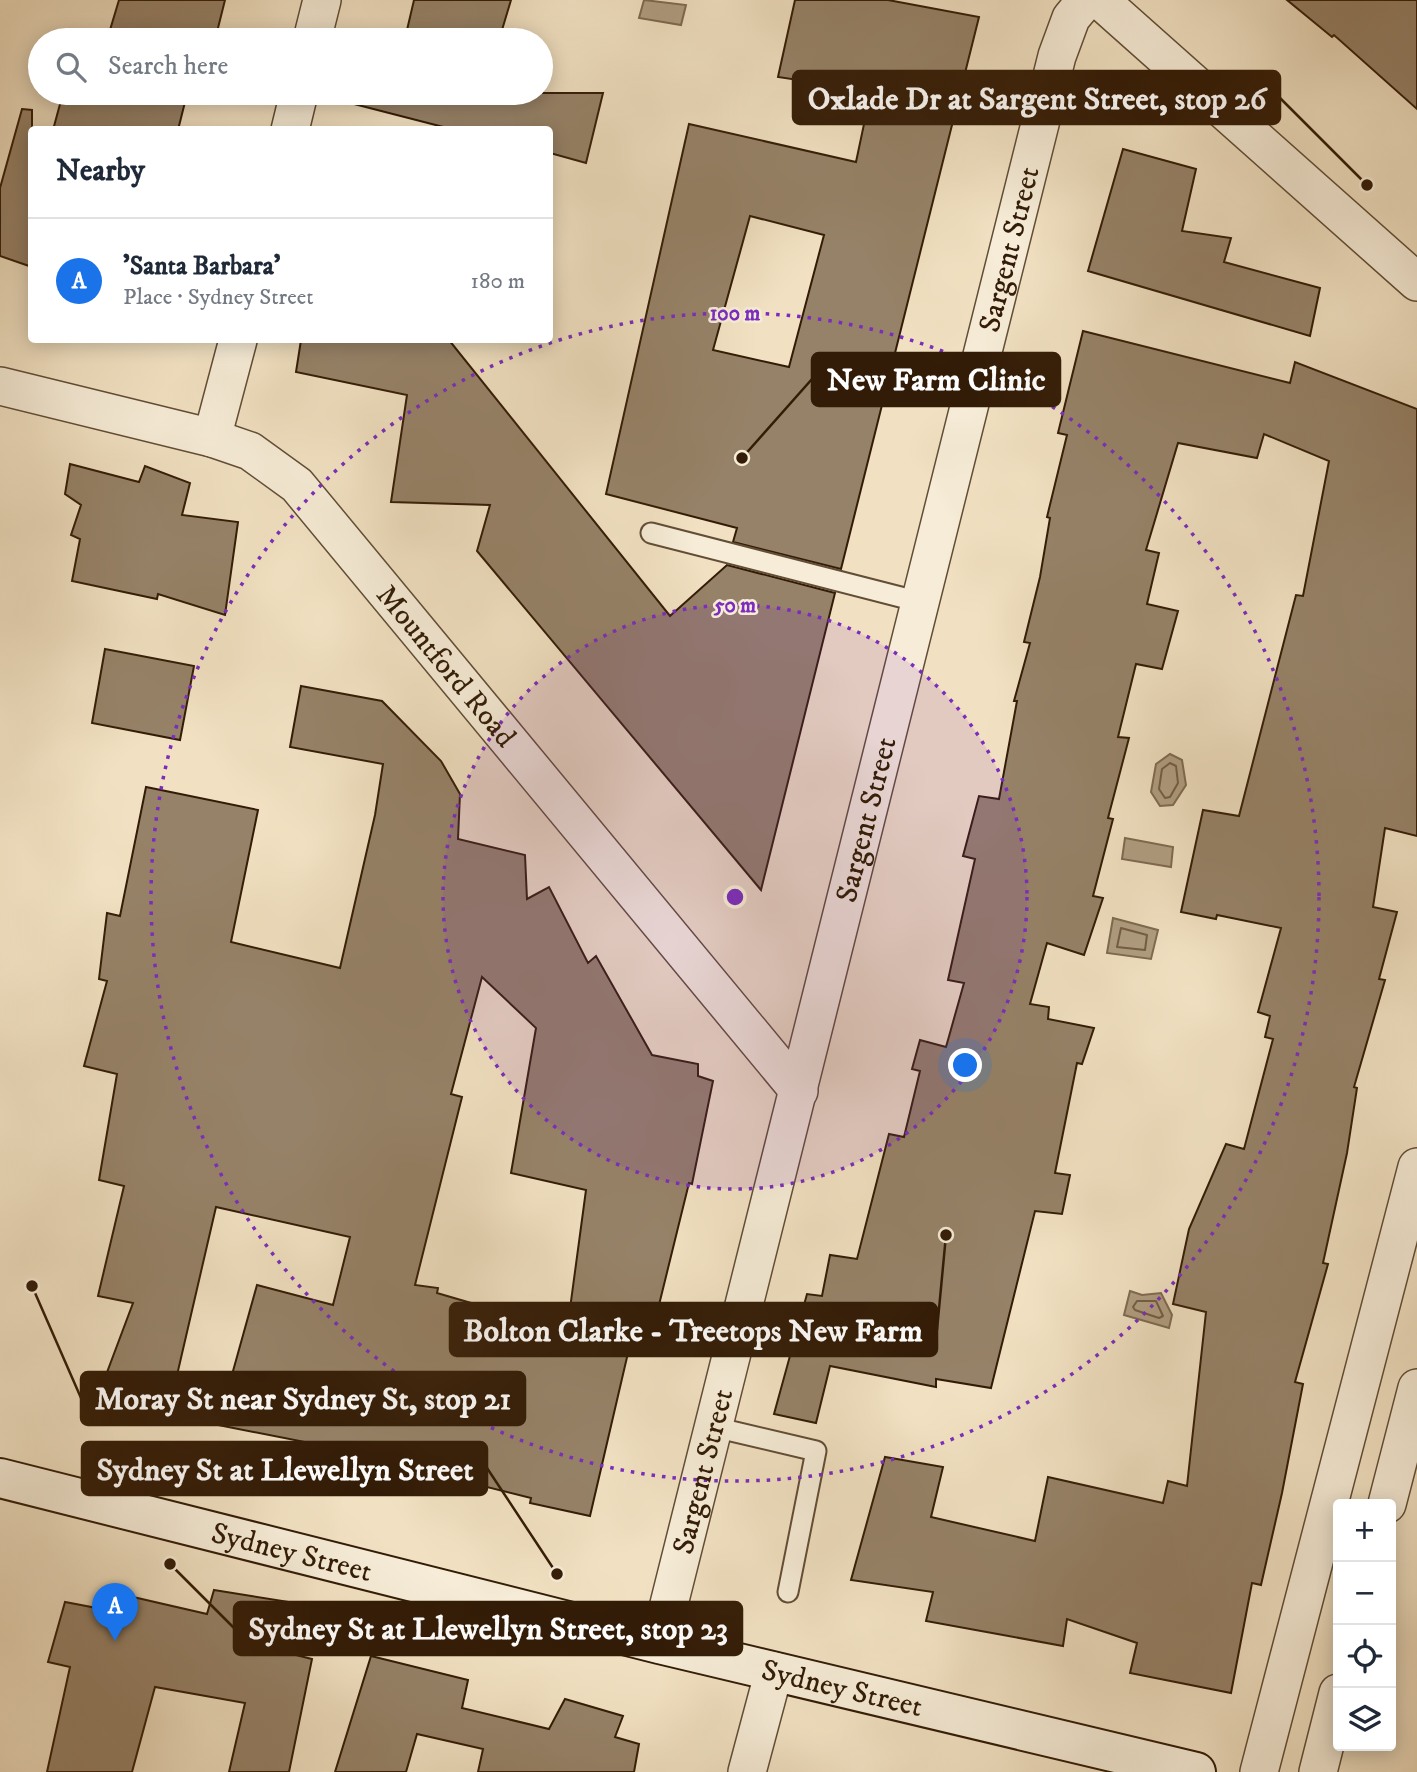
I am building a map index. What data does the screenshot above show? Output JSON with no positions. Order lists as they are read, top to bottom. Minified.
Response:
{"streets":{"street":["Sargent Street","Mountford Road","Sydney Street"]},"crossings":[["Sargent Street","Mountford Road"],["Sargent Street","Sydney Street"]],"places":["Oxlade Dr at Sargent Street, stop 26","New Farm Clinic","Bolton Clarke - Treetops New Farm","Moray St near Sydney St, stop 21","Sydney St at Llewellyn Street, stop 23","Sydney St at Llewellyn Street"],"page":{"search":"Search here","heading":"Nearby","list":[{"mark":"A","name":"'Santa Barbara'","note":"Place · Sydney Street","value":"180 m"}],"map_buttons":["+","−"],"pins":"A"},"rings":["100 m","50 m"]}
